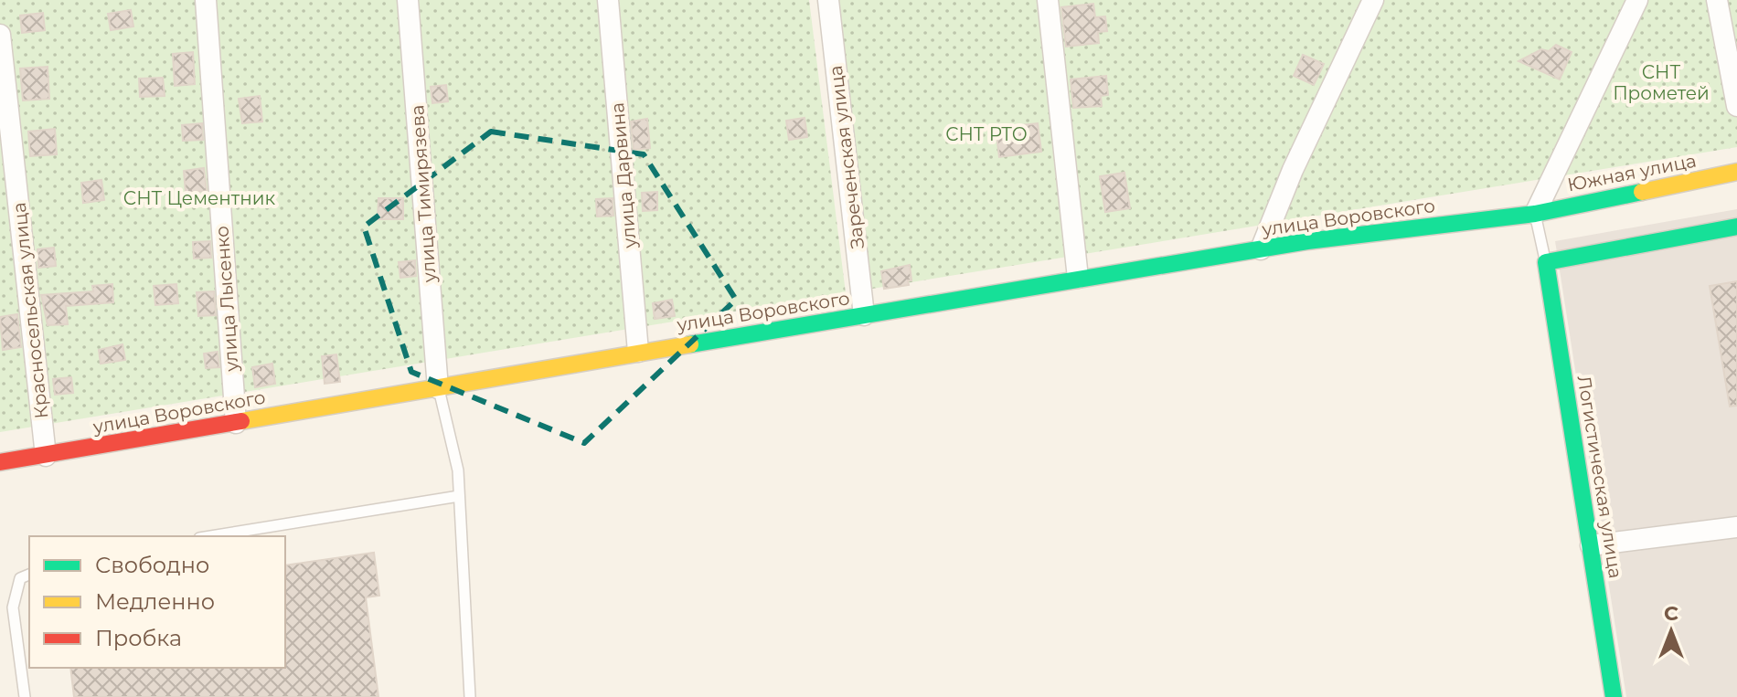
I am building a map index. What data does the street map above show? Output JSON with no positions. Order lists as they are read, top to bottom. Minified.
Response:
{"streets":{"street":["Зареченская улица","Южная улица","улица Дарвина","улица Тимирязева","улица Воровского","улица Лысенко","Красносельская улица","Логистическая улица"]},"crossings":[["Зареченская улица","улица Воровского"],["Южная улица","улица Воровского"],["улица Дарвина","улица Воровского"],["улица Тимирязева","улица Воровского"],["улица Воровского","улица Лысенко"],["улица Воровского","Красносельская улица"]],"parks":["СНТ Прометей","СНТ РТО","СНТ Цементник"],"legend":["Свободно","Медленно","Пробка"],"north":"top"}
